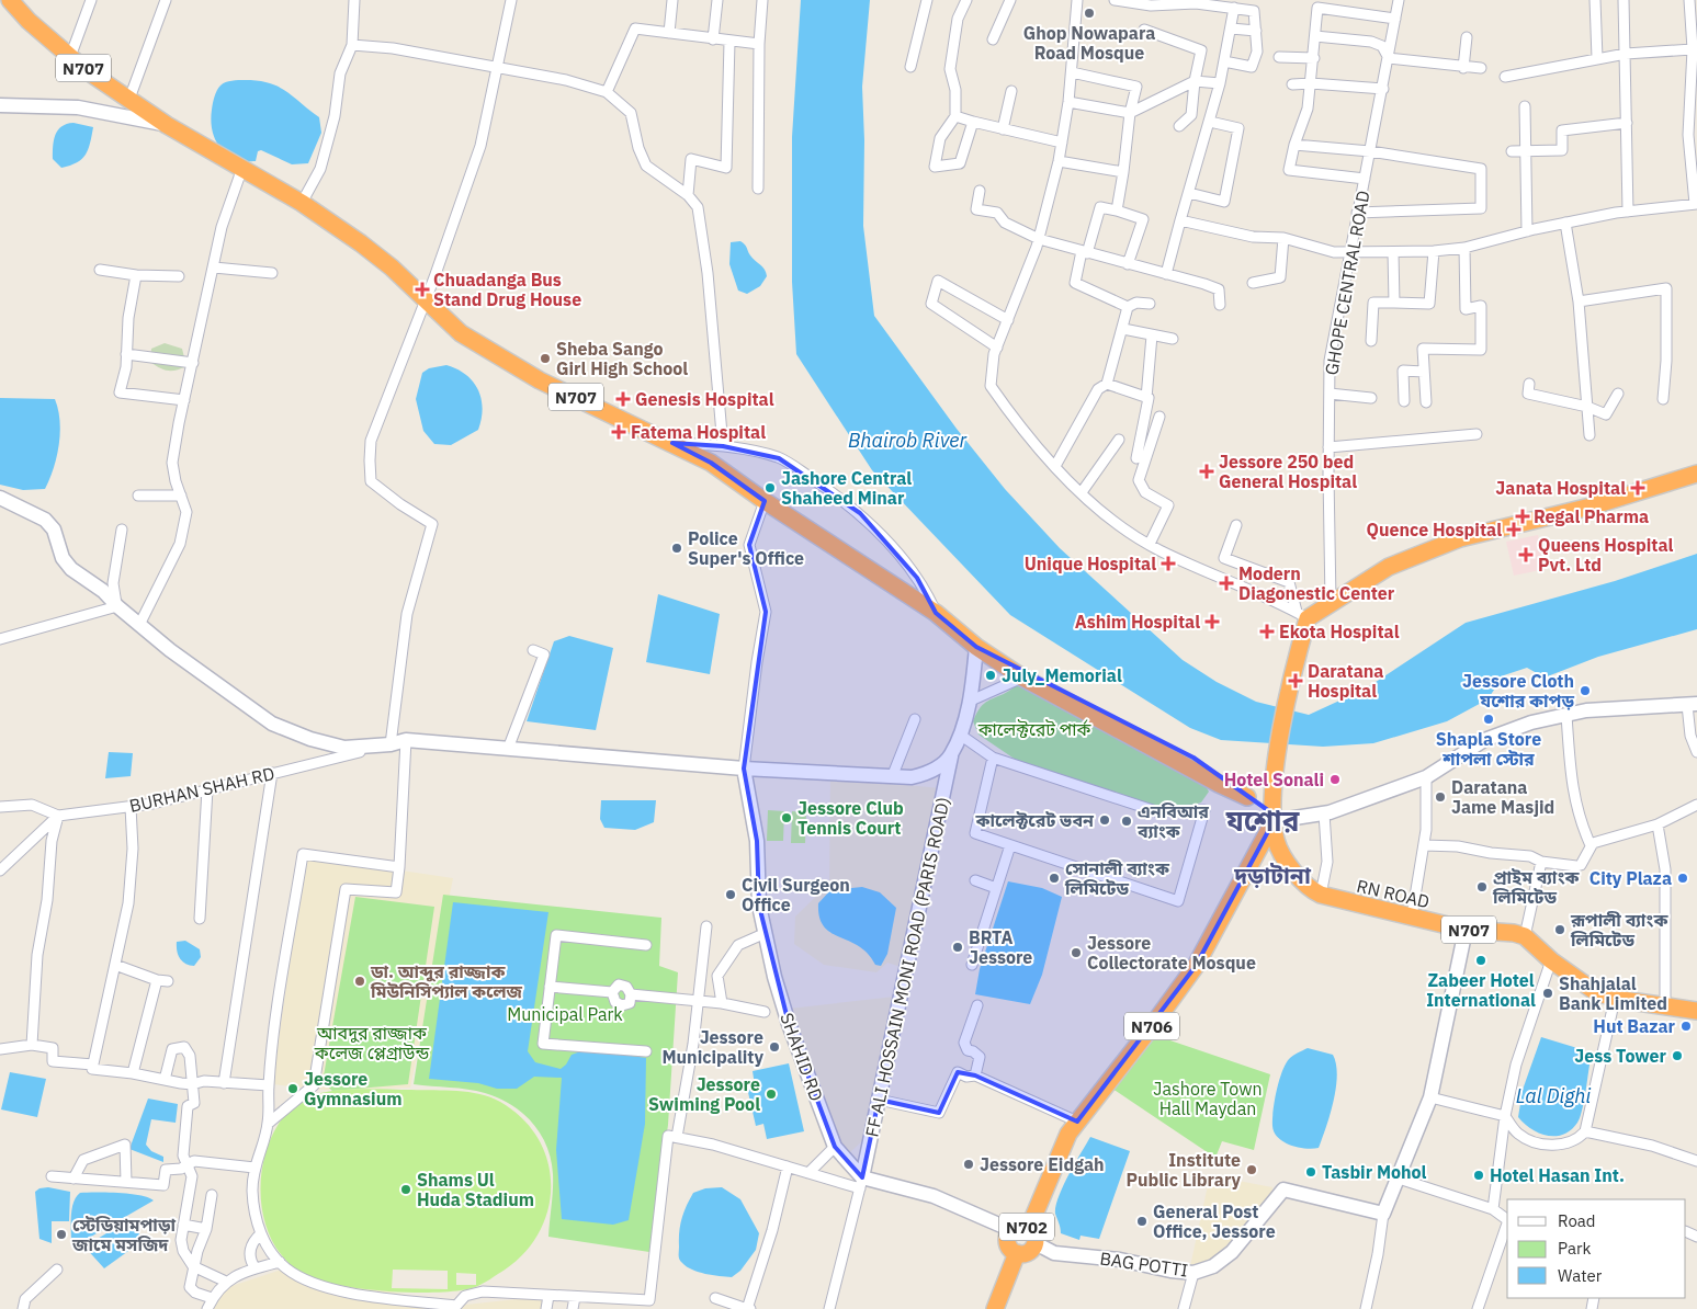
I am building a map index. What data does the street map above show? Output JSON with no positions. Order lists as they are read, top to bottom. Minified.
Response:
{"streets":{"highway":["N707","RN ROAD","N706","N702"],"street":["GHOPE CENTRAL ROAD","BURHAN SHAH RD","FF ALI HOSSAIN MONI ROAD (PARIS ROAD)","SHAHID RD","BAG POTTI"]},"crossings":[["N707","RN ROAD"],["N707","FF ALI HOSSAIN MONI ROAD (PARIS ROAD)"],["N707","N706"],["RN ROAD","N706"],["FF ALI HOSSAIN MONI ROAD (PARIS ROAD)","SHAHID RD"],["N706","N702"],["N706","BAG POTTI"],["N702","BAG POTTI"]],"districts":["যশোর","দড়াটানা"],"water":["Bhairob River","Lal Dighi"],"parks":["কালেক্টরেট পার্ক","Municipal Park","আবদুর রাজ্জাক কলেজ প্লেগ্রাউন্ড","Jashore Town Hall Maydan"],"places":{"other":["Ghop Nowapara Road Mosque","Sheba Sango Girl High School","Jashore Central Shaheed Minar","Police Super's Office","July_Memorial","Jessore Cloth যশোর কাপড়","Shapla Store শাপলা স্টোর","Hotel Sonali","Daratana Jame Masjid","Jessore Club Tennis Court","কালেক্টরেট ভবন","এনবিআর ব্যাংক","সোনালী ব্যাংক লিমিটেড","City Plaza","প্রাইম ব্যাংক লিমিটেড","Civil Surgeon Office","রূপালী ব্যাংক লিমিটেড","BRTA Jessore","Jessore Collectorate Mosque","Zabeer Hotel International","ডা. আব্দুর রাজ্জাক মিউনিসিপ্যাল কলেজ","Shahjalal Bank Limited","Hut Bazar","Jessore Municipality","Jess Tower","Jessore Gymnasium","Jessore Swiming Pool","Jessore Eidgah","Institute Public Library","Tasbir Mohol","Hotel Hasan Int.","Shams Ul Huda Stadium","General Post Office, Jessore","স্টেডিয়ামপাড়া জামে মসজিদ"],"health":["Chuadanga Bus Stand Drug House","Genesis Hospital","Fatema Hospital","Jessore 250 bed General Hospital","Janata Hospital","Regal Pharma","Quence Hospital","Queens Hospital Pvt. Ltd","Unique Hospital","Modern Diagonestic Center","Ashim Hospital","Ekota Hospital","Daratana Hospital"]},"legend":["Road","Park","Water"]}
